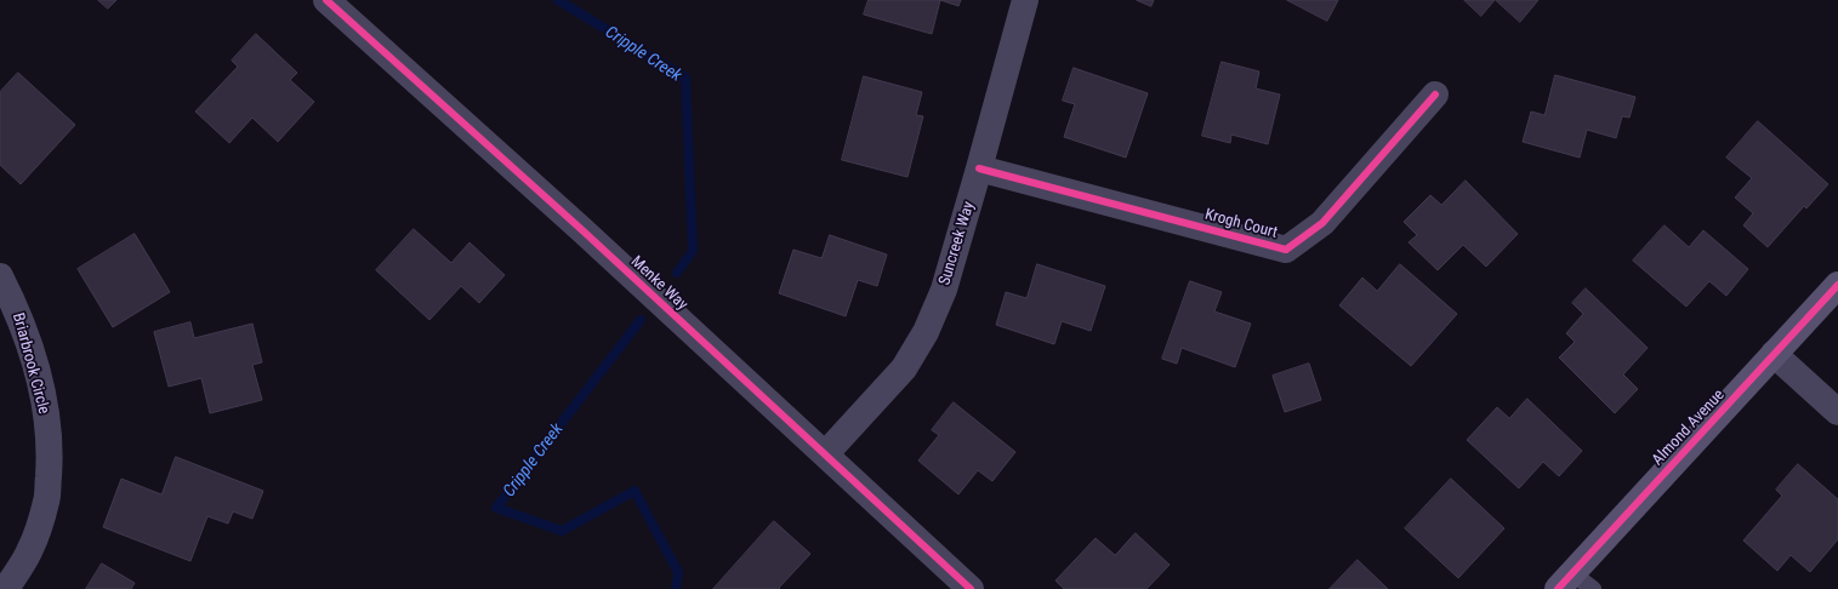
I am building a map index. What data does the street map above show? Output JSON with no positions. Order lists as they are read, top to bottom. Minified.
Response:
{"streets":{"street":["Krogh Court","Suncreek Way","Menke Way","Briarbrook Circle","Almond Avenue"]},"crossings":[["Krogh Court","Suncreek Way"],["Suncreek Way","Menke Way"]],"water":["Cripple Creek"]}
